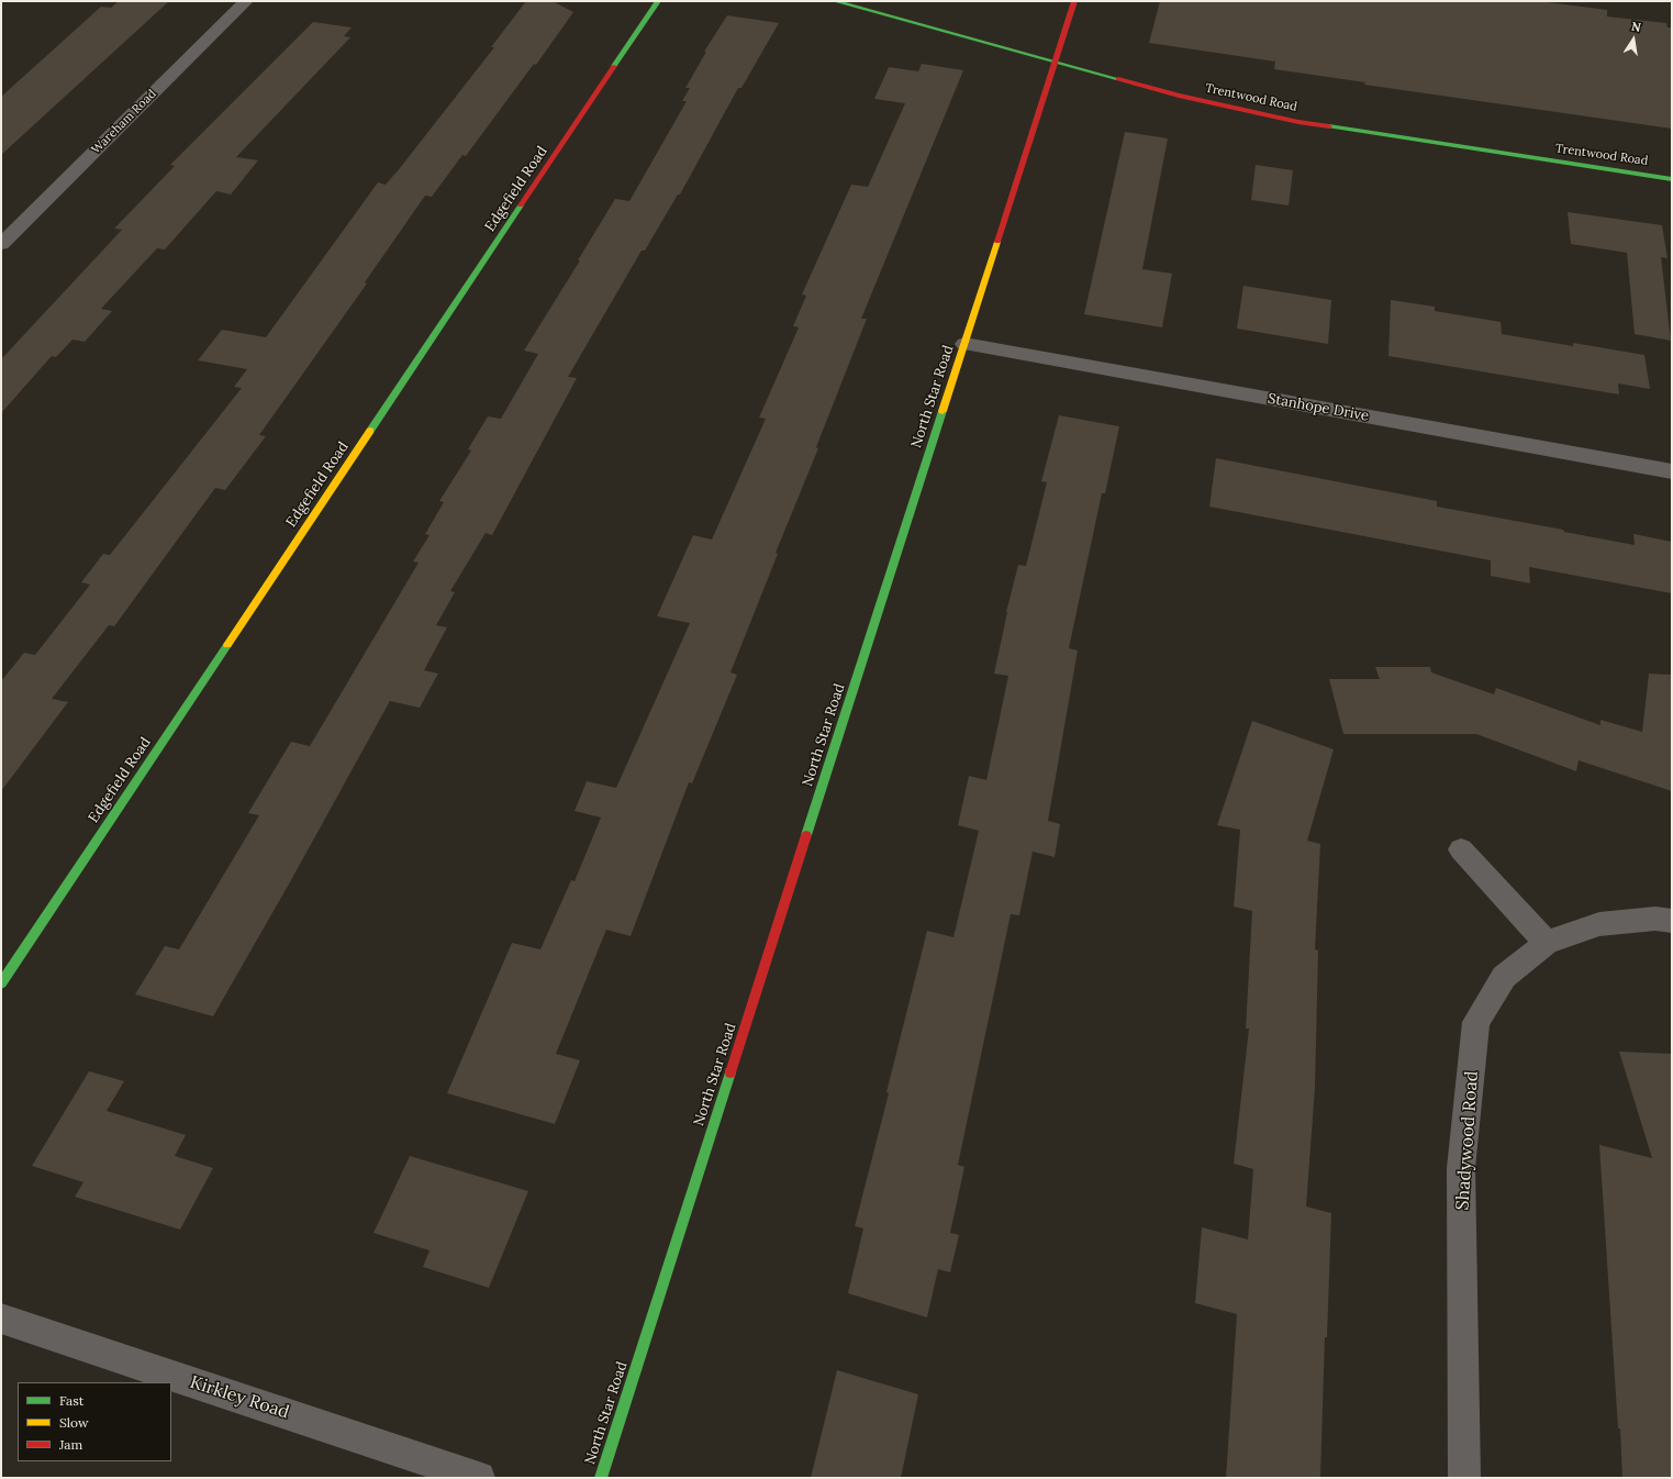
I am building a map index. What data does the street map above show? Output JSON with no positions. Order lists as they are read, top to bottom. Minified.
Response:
{"streets":{"street":["Trentwood Road","Wareham Road","Edgefield Road","North Star Road","Stanhope Drive","Shadywood Road","Kirkley Road"]},"crossings":[["Trentwood Road","North Star Road"],["North Star Road","Stanhope Drive"]],"legend":["Fast","Slow","Jam"],"north":"top"}
